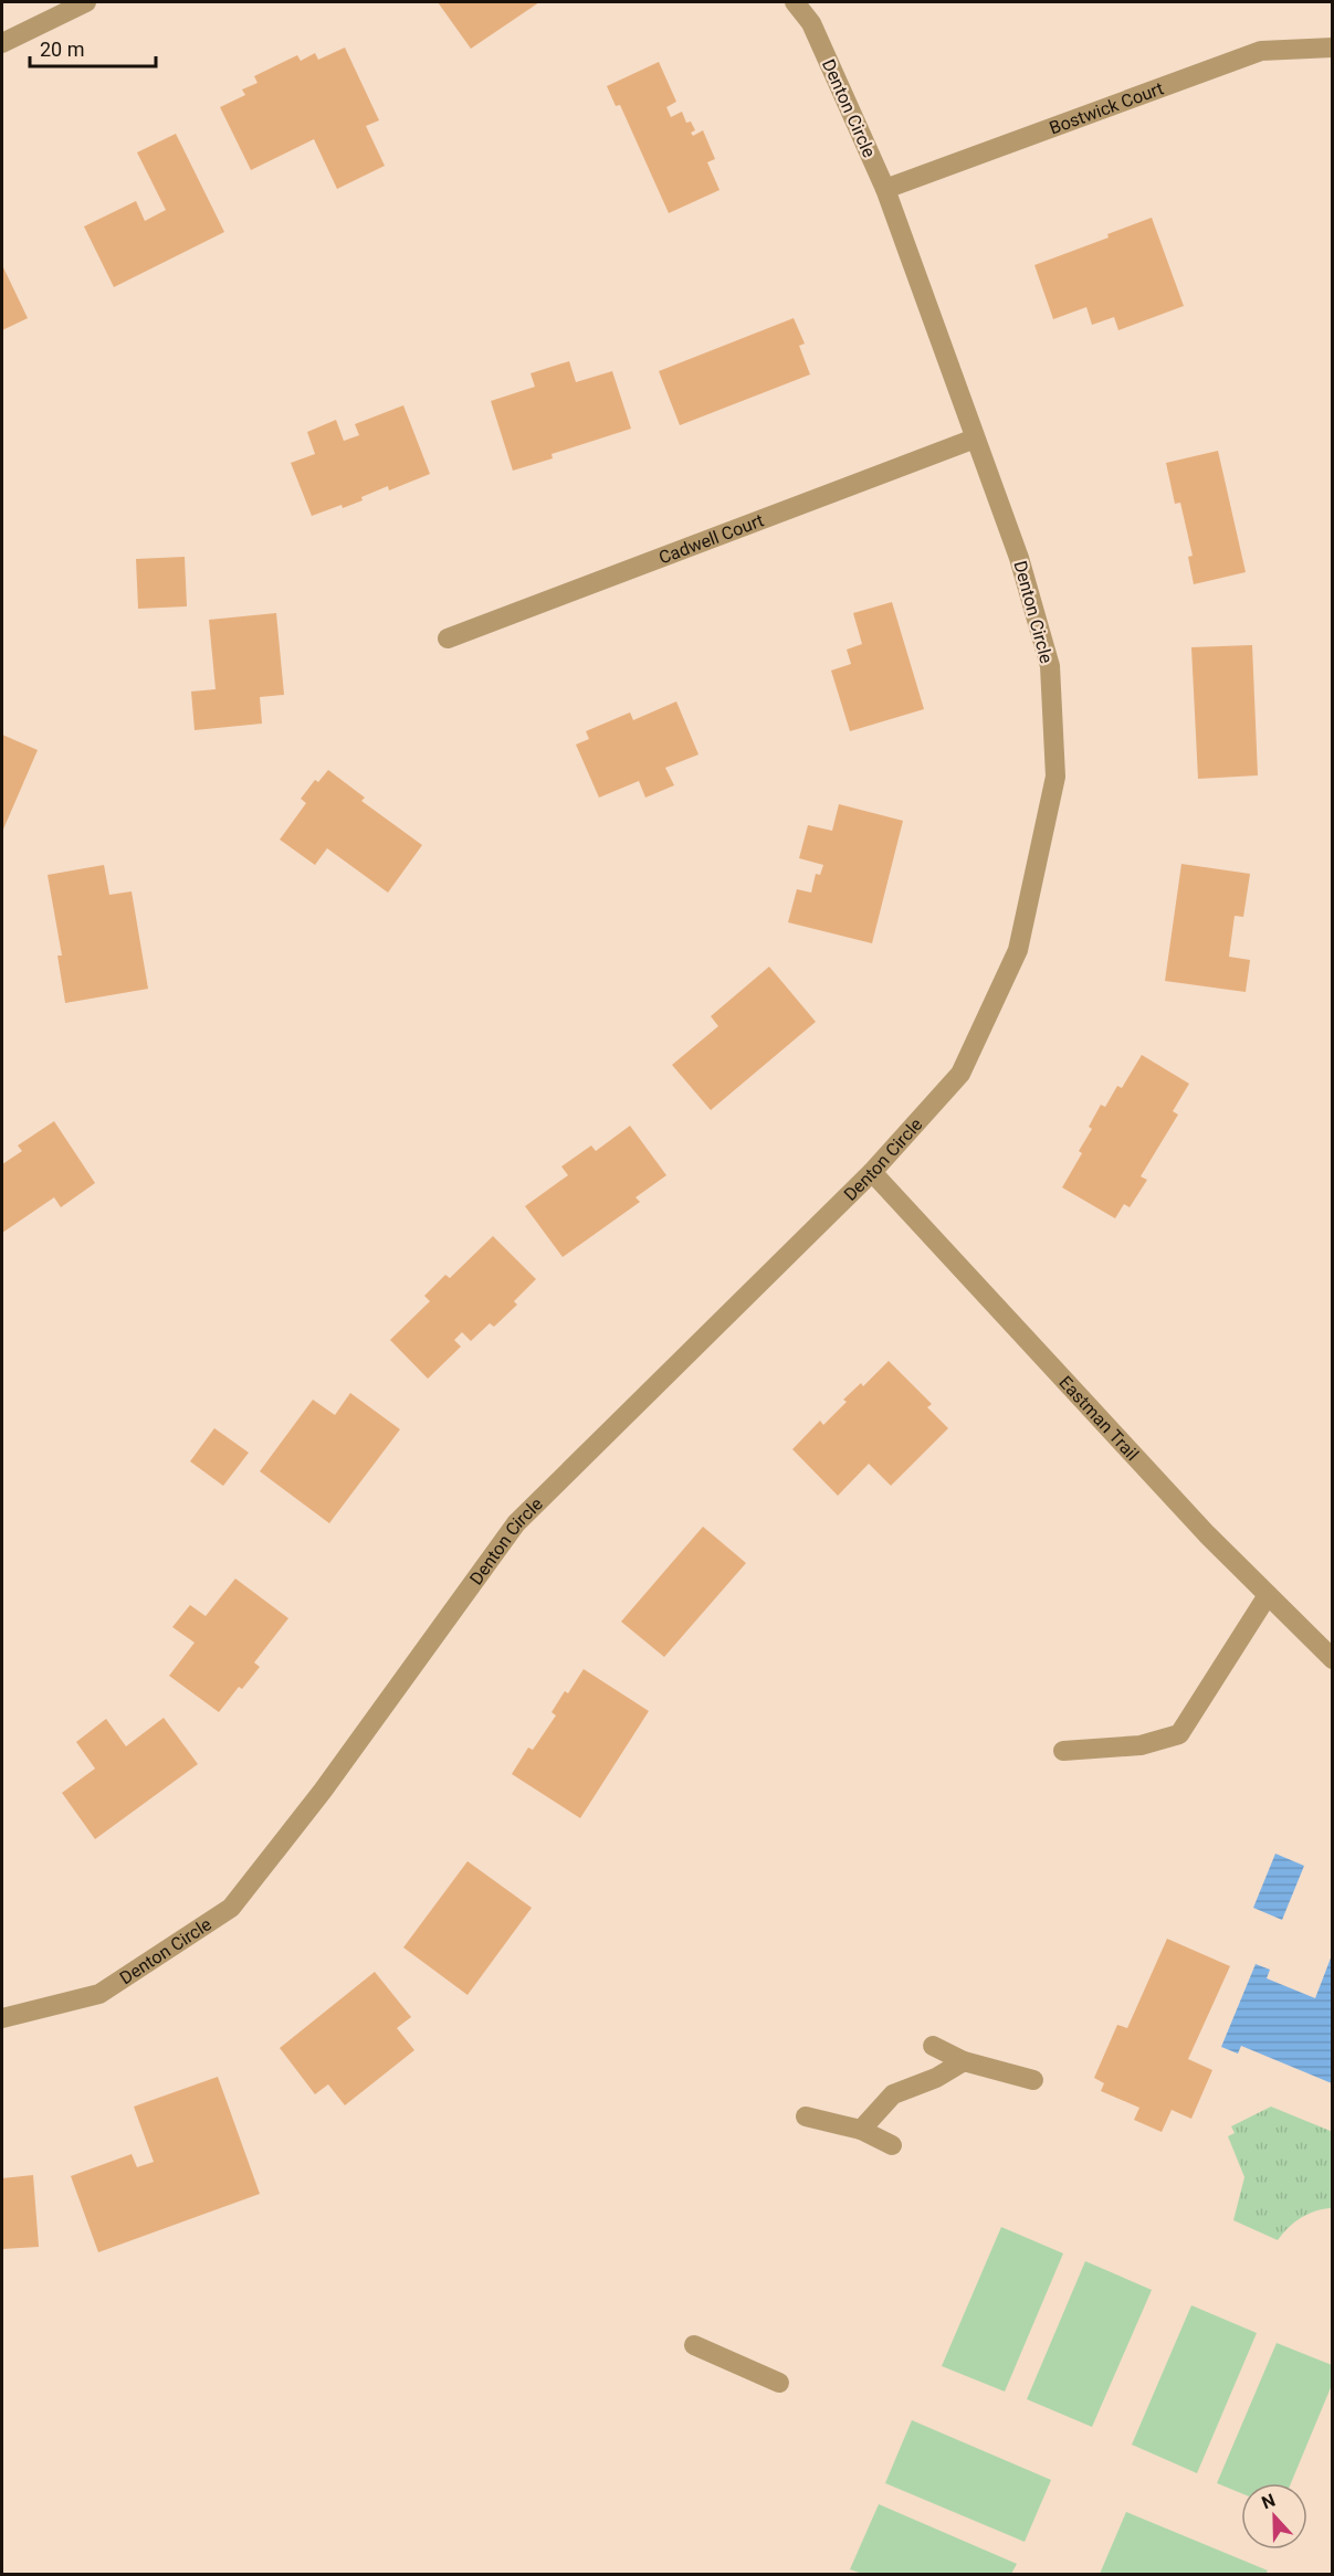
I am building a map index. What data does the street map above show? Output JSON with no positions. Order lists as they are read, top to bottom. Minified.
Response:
{"streets":{"street":["Bostwick Court","Denton Circle","Cadwell Court","Eastman Trail"]},"crossings":[["Bostwick Court","Denton Circle"],["Denton Circle","Cadwell Court"],["Denton Circle","Eastman Trail"]],"scale_bar":"20 m","north":"top"}
